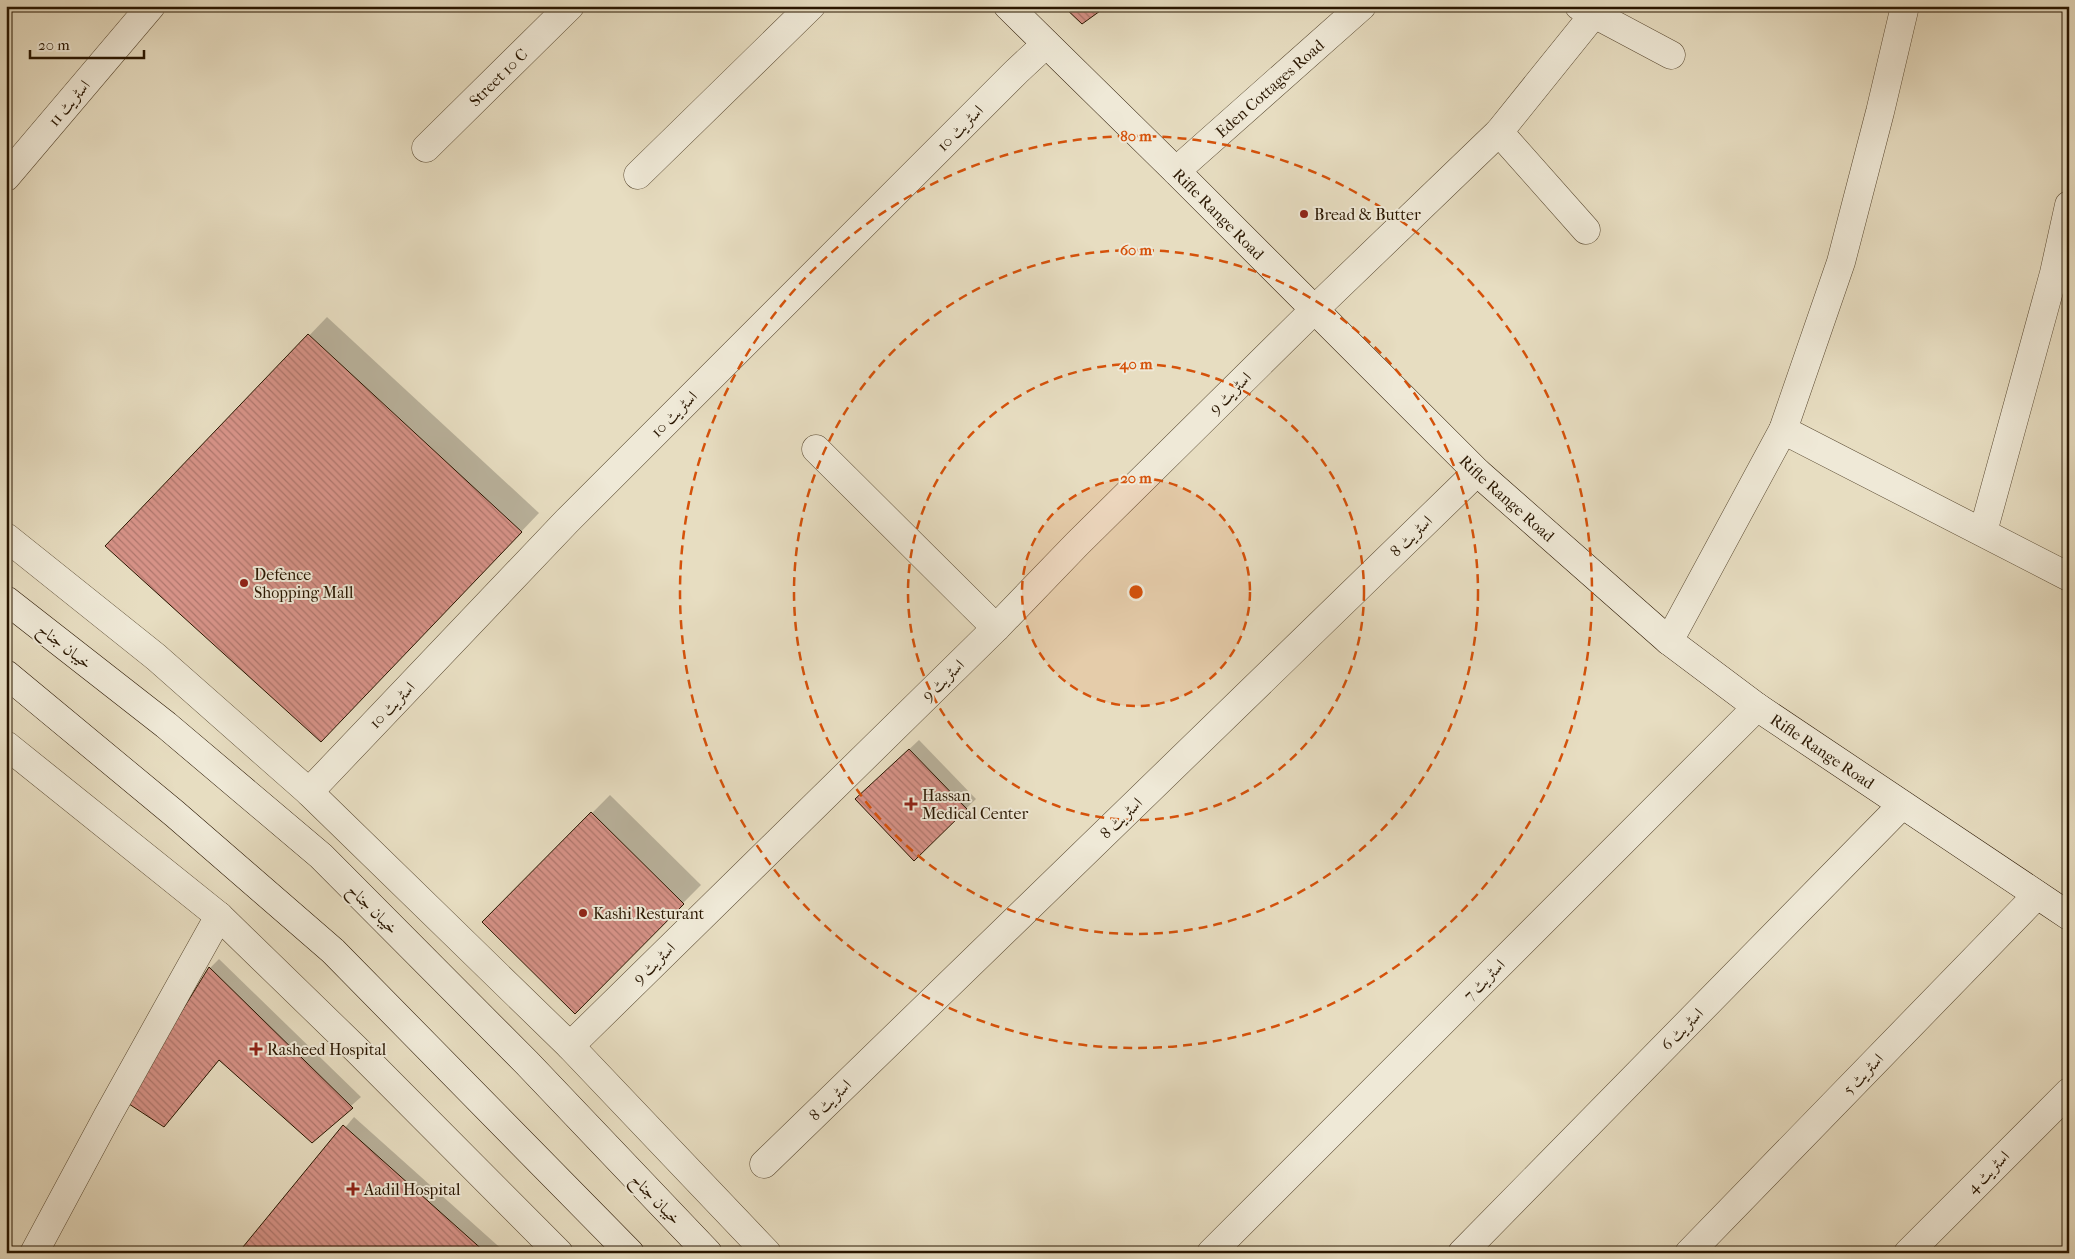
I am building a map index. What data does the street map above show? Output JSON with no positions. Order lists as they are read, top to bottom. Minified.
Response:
{"streets":{"street":["Street 10 C","Eden Cottages Road","اسٹریٹ 11","اسٹریٹ 10","Rifle Range Road","اسٹریٹ 9","اسٹریٹ 8","خیبان جناح","اسٹریٹ 7","اسٹریٹ 6","اسٹریٹ 5","اسٹریٹ 4"]},"crossings":[["Eden Cottages Road","Rifle Range Road"],["اسٹریٹ 10","Rifle Range Road"],["Rifle Range Road","اسٹریٹ 9"],["Rifle Range Road","اسٹریٹ 8"],["Rifle Range Road","اسٹریٹ 7"],["Rifle Range Road","اسٹریٹ 6"],["Rifle Range Road","اسٹریٹ 5"]],"places":{"other":["Bread & Butter","Defence Shopping Mall","Kashi Resturant"],"health":["Hassan Medical Center","Rasheed Hospital","Aadil Hospital"]},"scale_bar":"20 m","rings":["80 m","60 m","40 m","20 m"]}
